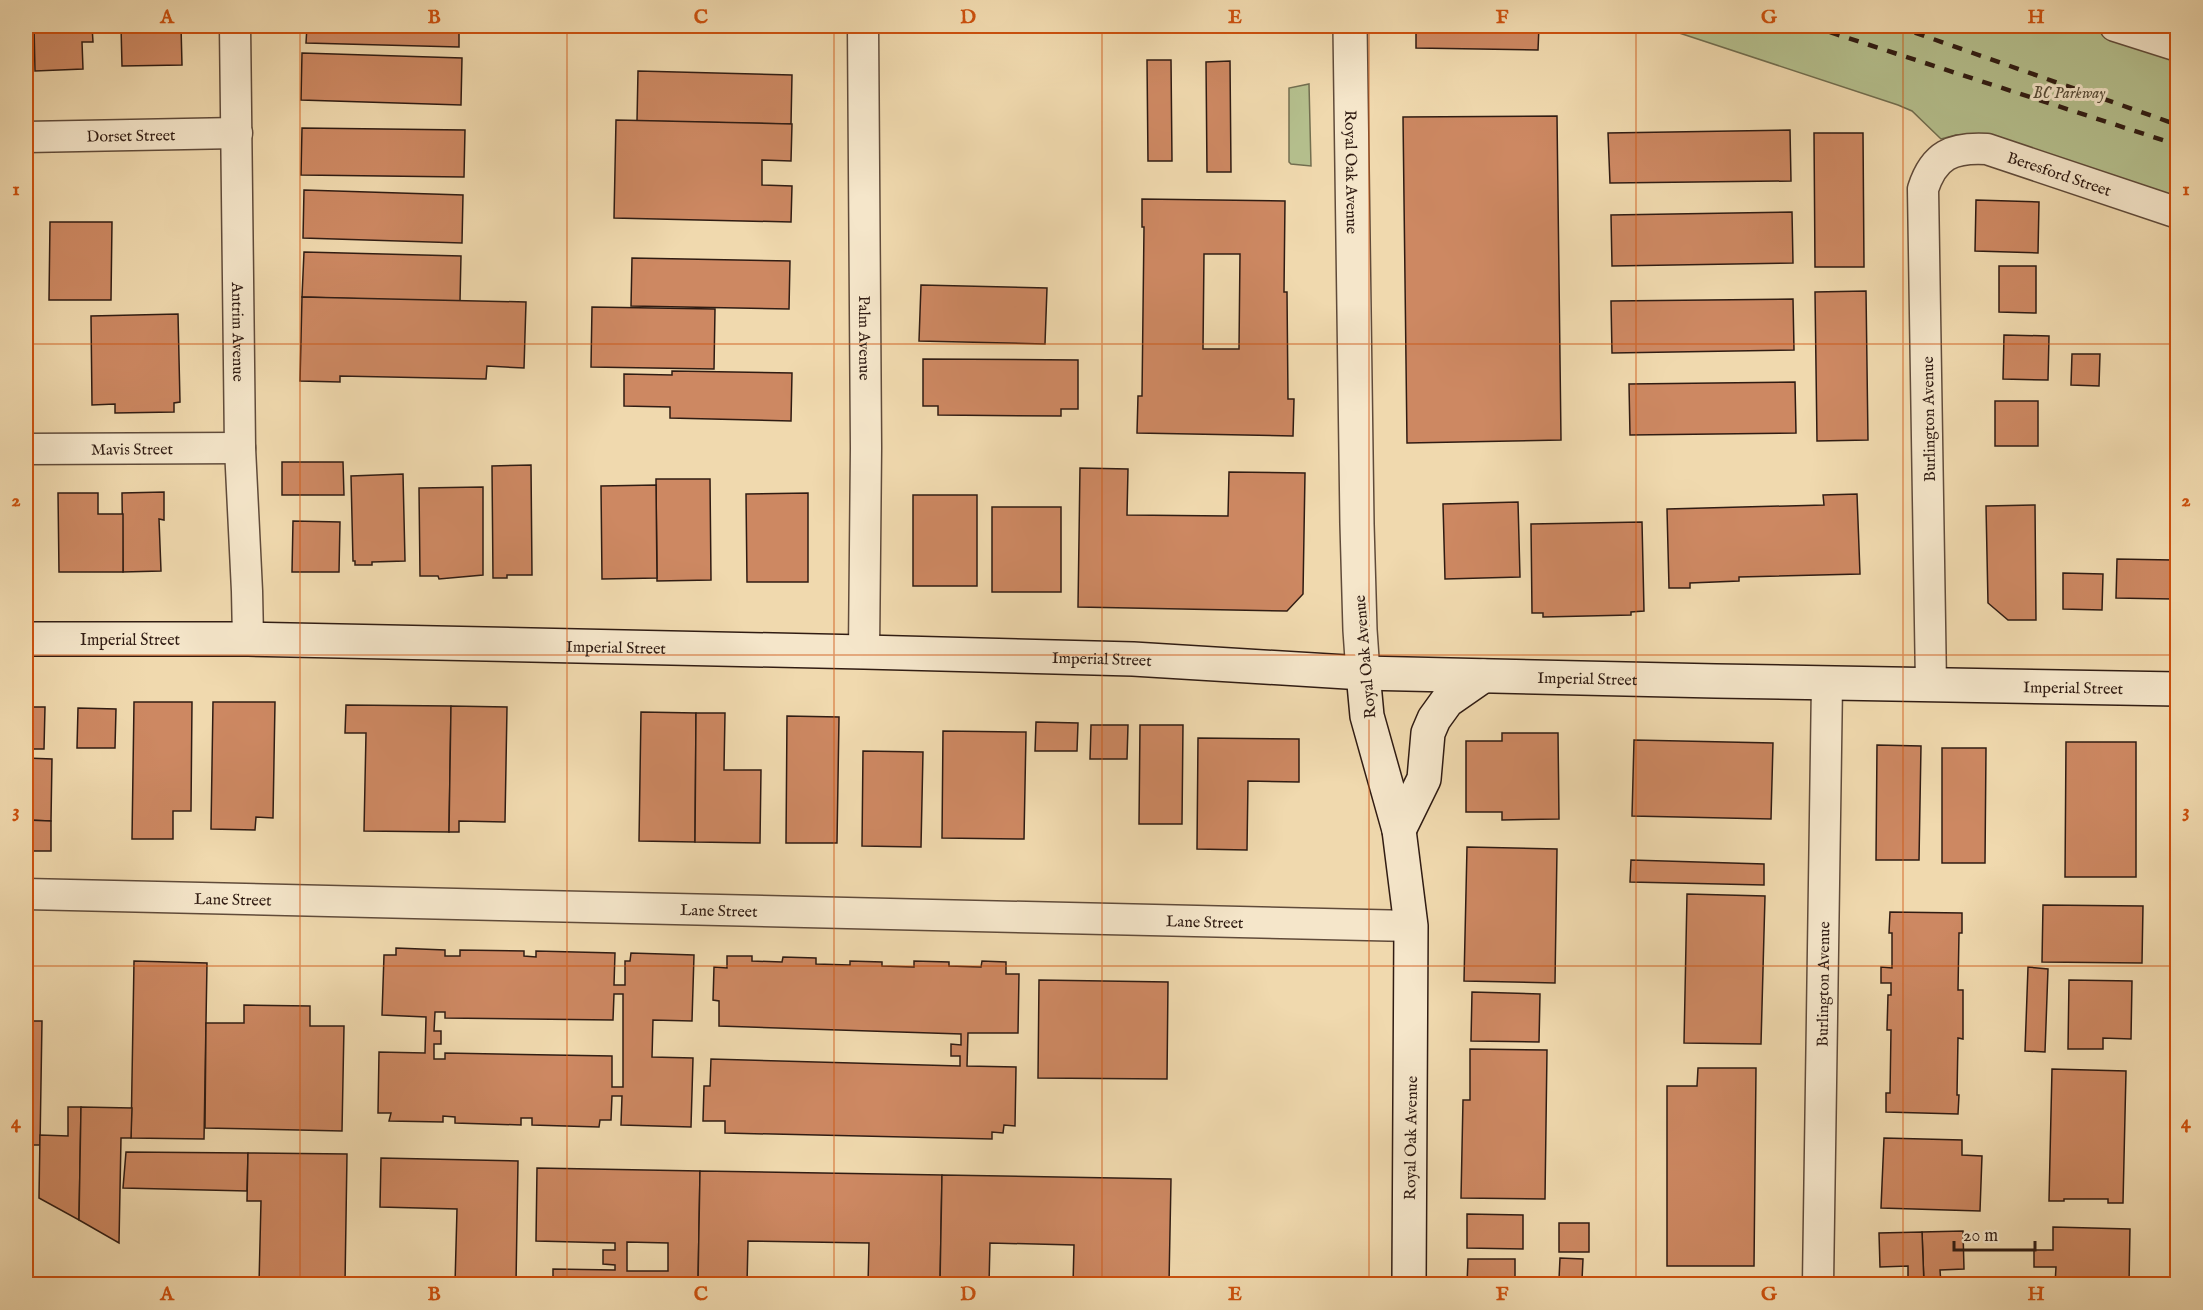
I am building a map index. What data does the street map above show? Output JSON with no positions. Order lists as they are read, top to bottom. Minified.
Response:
{"streets":{"main road":["Royal Oak Avenue","Imperial Street"],"street":["Dorset Street","Beresford Street","Antrim Avenue","Palm Avenue","Burlington Avenue","Mavis Street","Lane Street"]},"crossings":[["Dorset Street","Antrim Avenue"],["Royal Oak Avenue","Imperial Street"],["Royal Oak Avenue","Lane Street"],["Beresford Street","Burlington Avenue"],["Antrim Avenue","Mavis Street"],["Antrim Avenue","Imperial Street"],["Palm Avenue","Imperial Street"],["Burlington Avenue","Imperial Street"]],"parks":["BC Parkway"],"scale_bar":"20 m","grid":{"columns":["A","B","C","D","E","F","G","H"],"rows":["1","2","3","4"]}}
